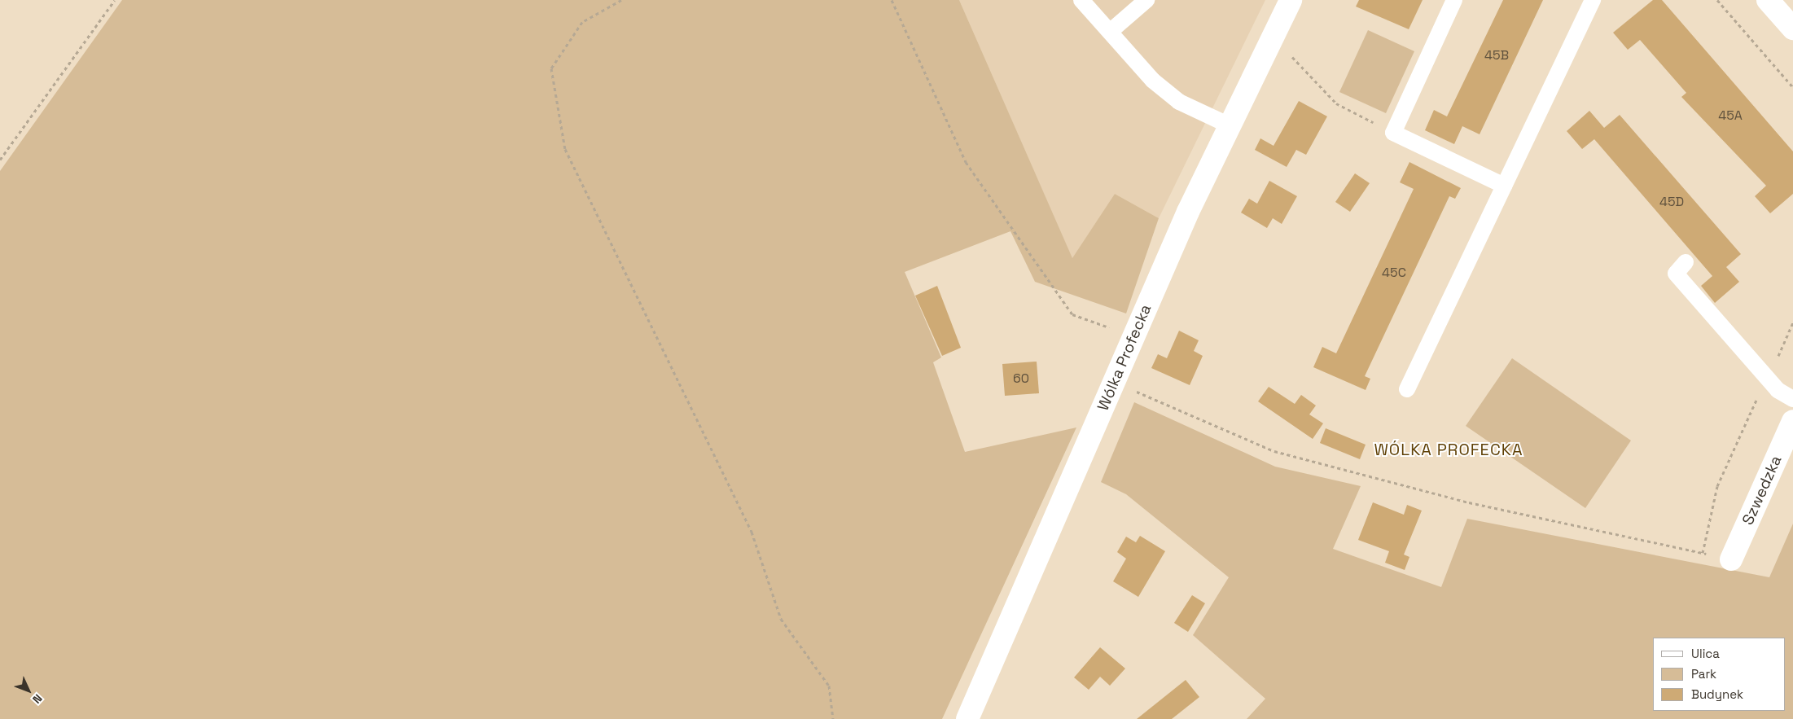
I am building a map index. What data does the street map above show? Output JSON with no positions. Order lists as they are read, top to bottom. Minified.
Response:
{"streets":{"street":["Wólka Profecka","Szwedzka"]},"districts":["WÓLKA PROFECKA"],"house_numbers":["45B","45A","45D","45C","60"],"legend":["Ulica","Park","Budynek"],"north":"bottom right"}
